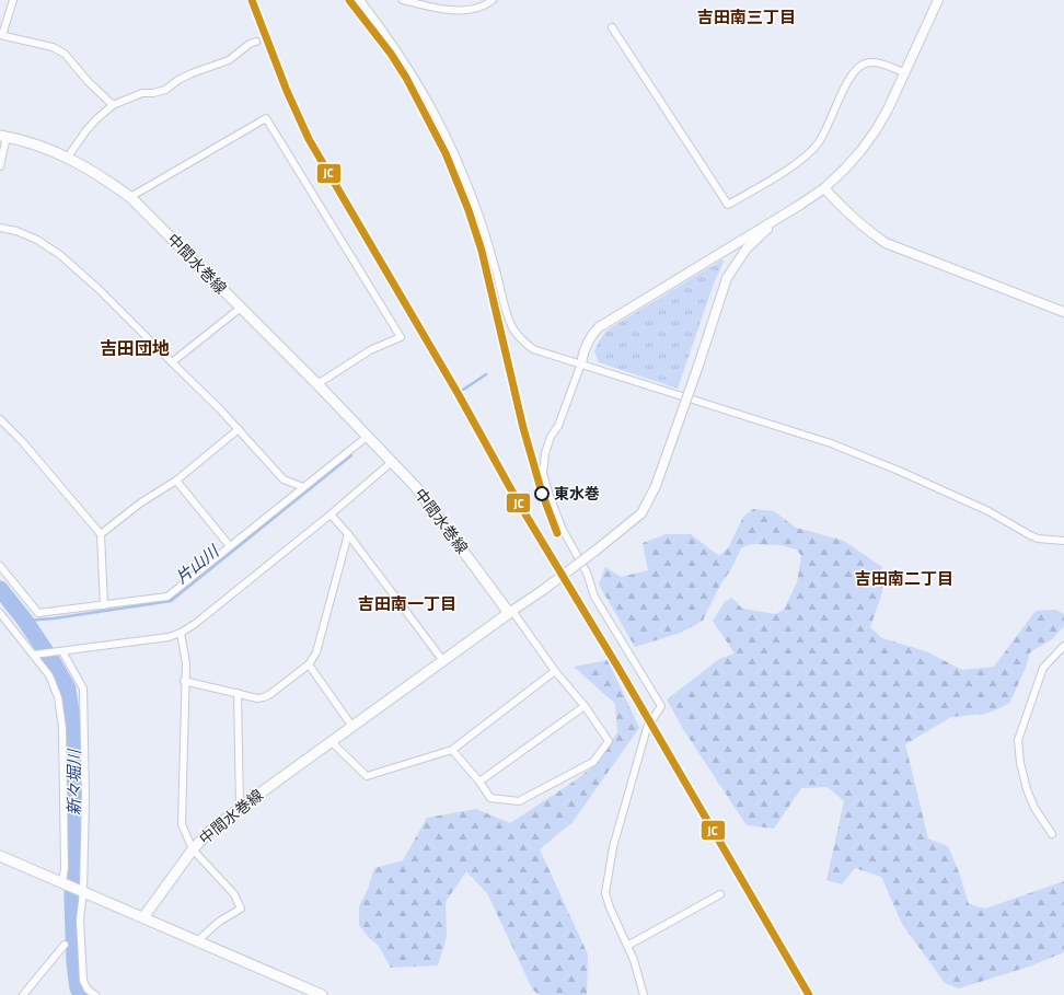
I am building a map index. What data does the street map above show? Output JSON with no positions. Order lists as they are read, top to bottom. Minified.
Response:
{"streets":{"main road":["中間水巻線"]},"districts":["吉田南三丁目","吉田団地","吉田南二丁目","吉田南一丁目"],"water":["片山川","新々堀川"],"places":["東水巻"],"lines":["transit line JC"]}
